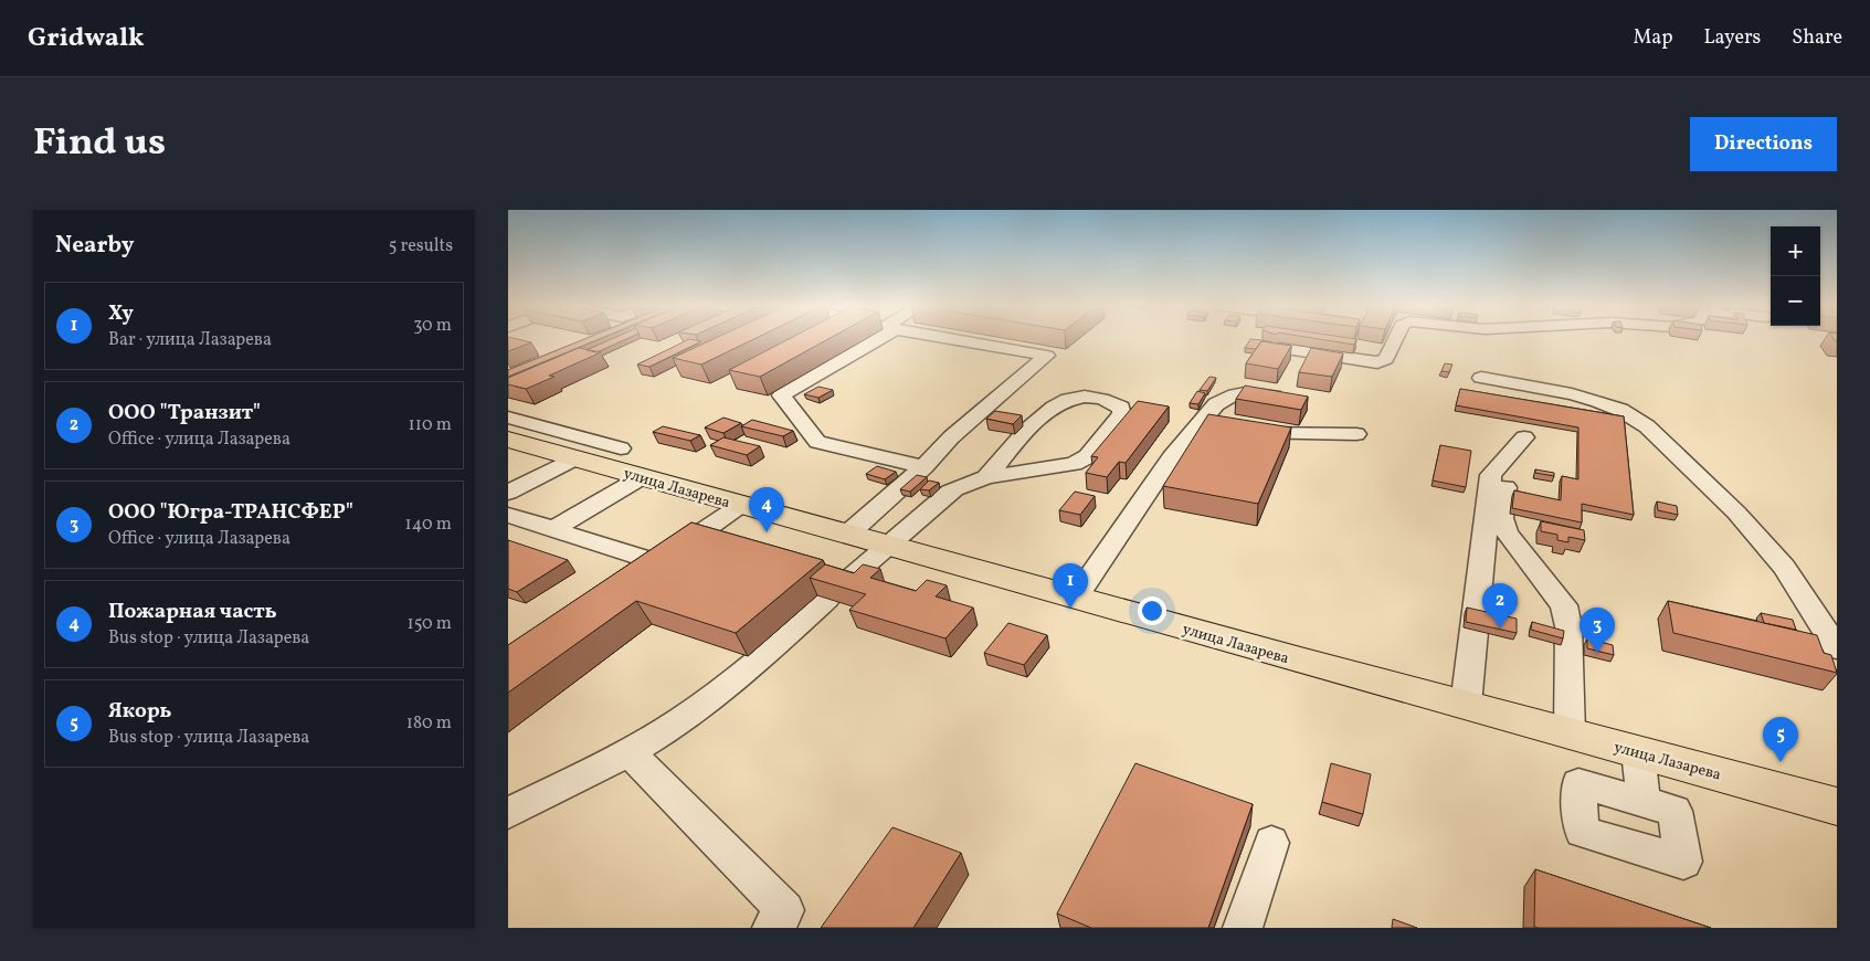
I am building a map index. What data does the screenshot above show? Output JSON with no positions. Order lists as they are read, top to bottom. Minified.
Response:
{"streets":{"main road":["улица Лазарева"]},"page":{"header":"Gridwalk","nav":["Map","Layers","Share"],"title":"Find us","buttons":"Directions","heading":["Nearby","5 results"],"map_buttons":["+","−"],"list":[{"mark":"1","name":"Xy","note":"Bar · улица Лазарева","value":"30 m"},{"mark":"2","name":"ООО \"Транзит\"","note":"Office · улица Лазарева","value":"110 m"},{"mark":"3","name":"ООО \"Югра-ТРАНСФЕР\"","note":"Office · улица Лазарева","value":"140 m"},{"mark":"4","name":"Пожарная часть","note":"Bus stop · улица Лазарева","value":"150 m"},{"mark":"5","name":"Якорь","note":"Bus stop · улица Лазарева","value":"180 m"}],"pins":["4","1","2","3","5"]}}
